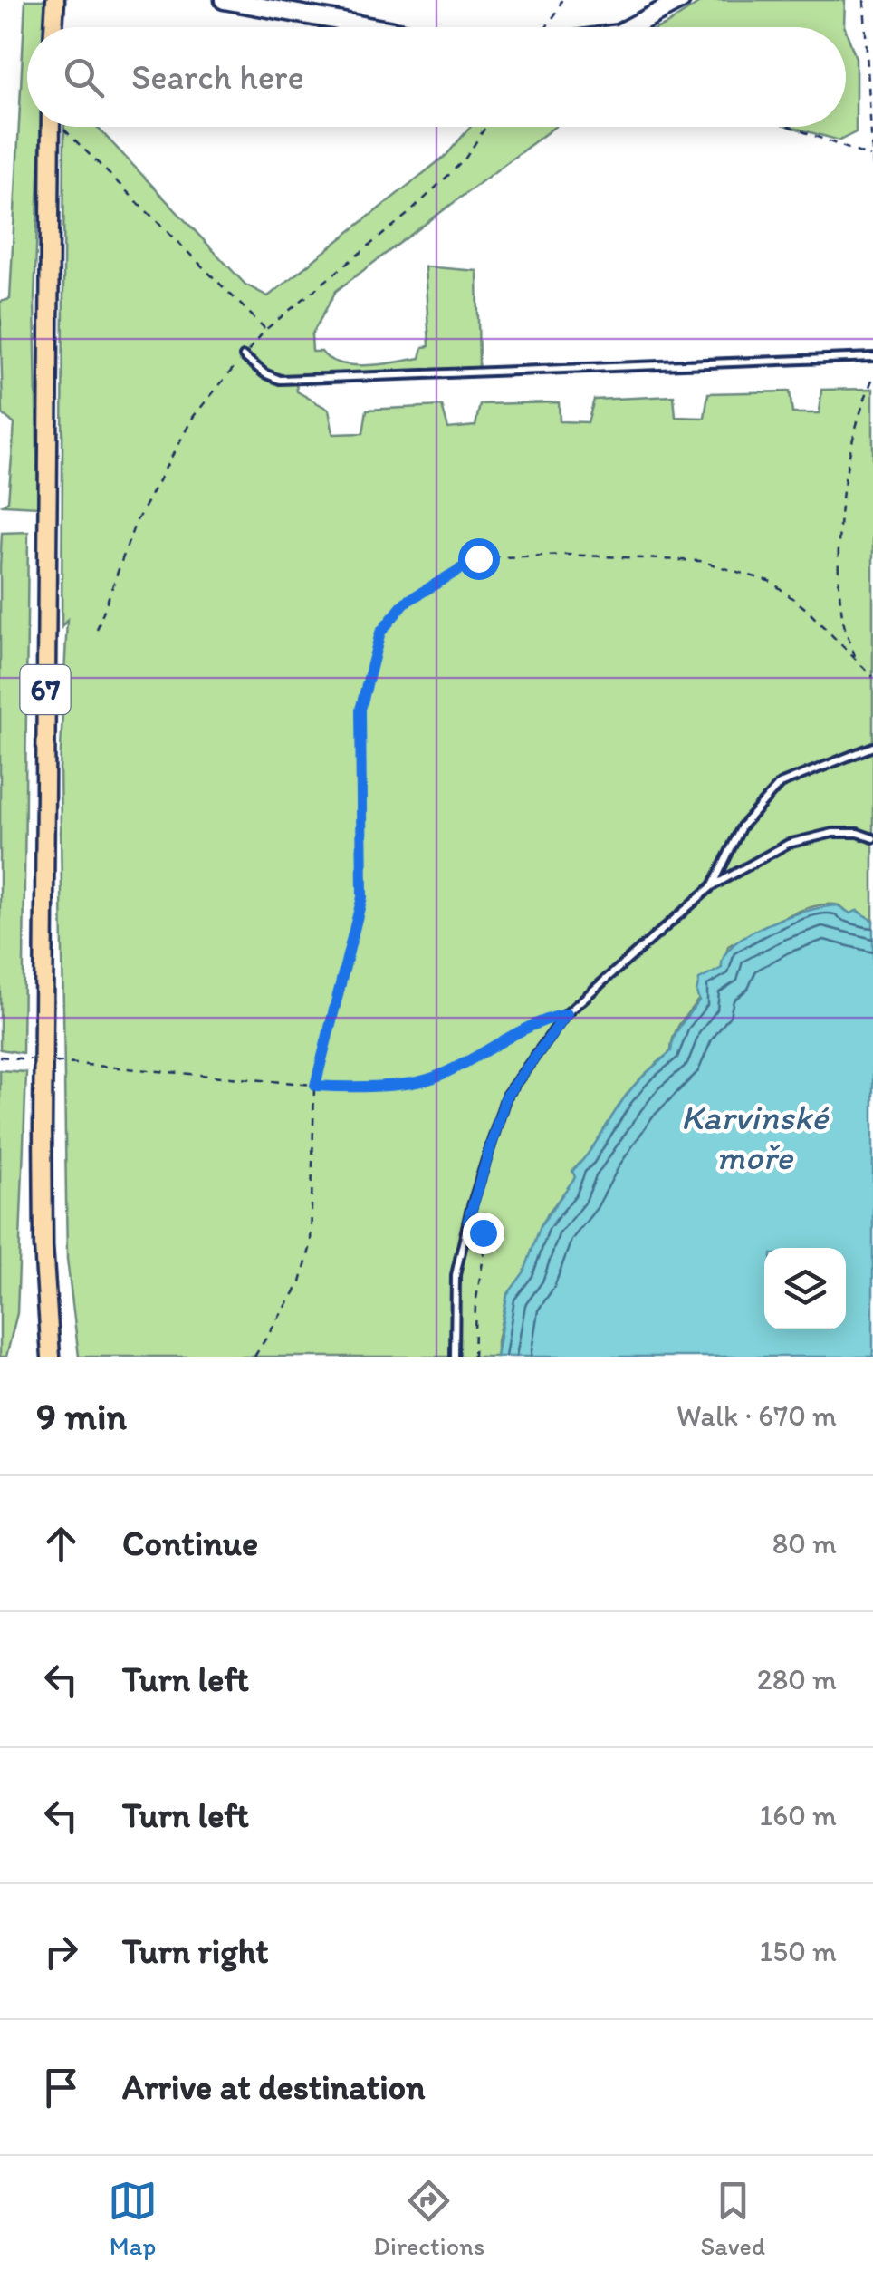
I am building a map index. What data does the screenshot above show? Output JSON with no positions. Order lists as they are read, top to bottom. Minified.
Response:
{"streets":{"main road":["67"]},"water":["Karvinské moře"],"page":{"search":"Search here","heading":["9 min","Walk · 670 m"],"list":[["Continue","80 m"],["Turn left","280 m"],["Turn left","160 m"],["Turn right","150 m"],"Arrive at destination"],"nav":["Map","Directions","Saved"]}}
